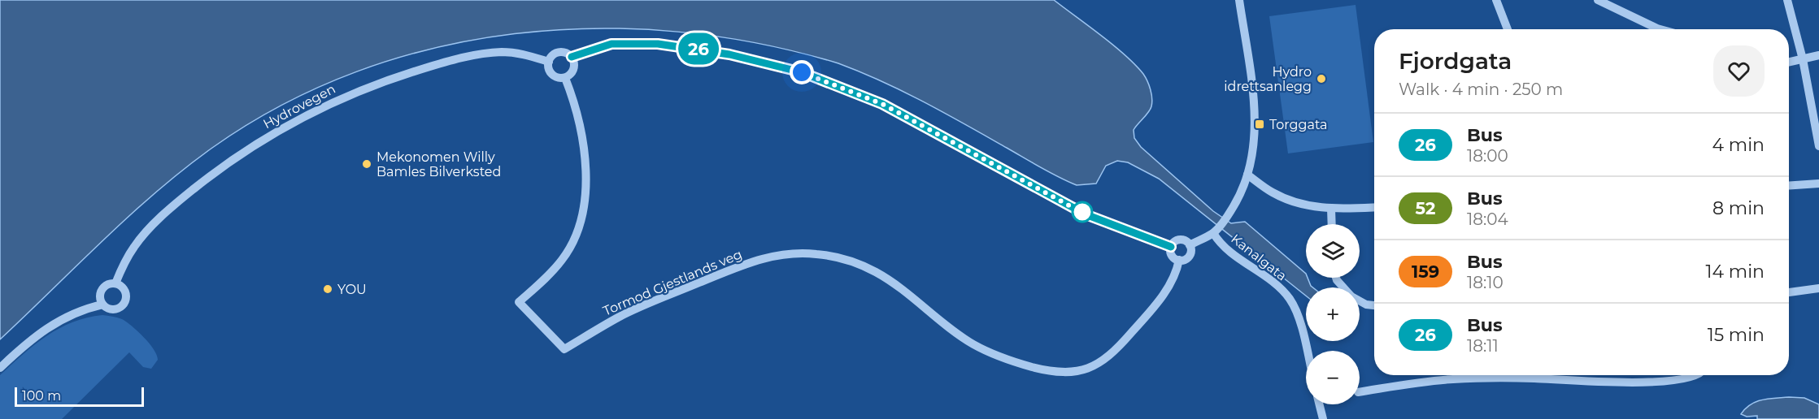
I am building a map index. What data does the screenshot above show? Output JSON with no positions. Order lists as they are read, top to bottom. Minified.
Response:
{"streets":{"street":["Hydrovegen","Kanalgata","Tormod Gjestlands veg"]},"crossings":[["Hydrovegen","Tormod Gjestlands veg"]],"places":{"other":["Hydro idrettsanlegg","Mekonomen Willy Bamles Bilverksted","YOU"],"transit":["Torggata"]},"lines":["bus line 26"],"scale_bar":"100 m","page":{"on_map":"26","heading":["Fjordgata","Walk · 4 min · 250 m"],"list":[{"mark":"26","name":"Bus","note":"18:00","value":"4 min"},{"mark":"52","name":"Bus","note":"18:04","value":"8 min"},{"mark":"159","name":"Bus","note":"18:10","value":"14 min"},{"mark":"26","name":"Bus","note":"18:11","value":"15 min"}],"map_buttons":["+","−"],"scale":"100 m"}}
